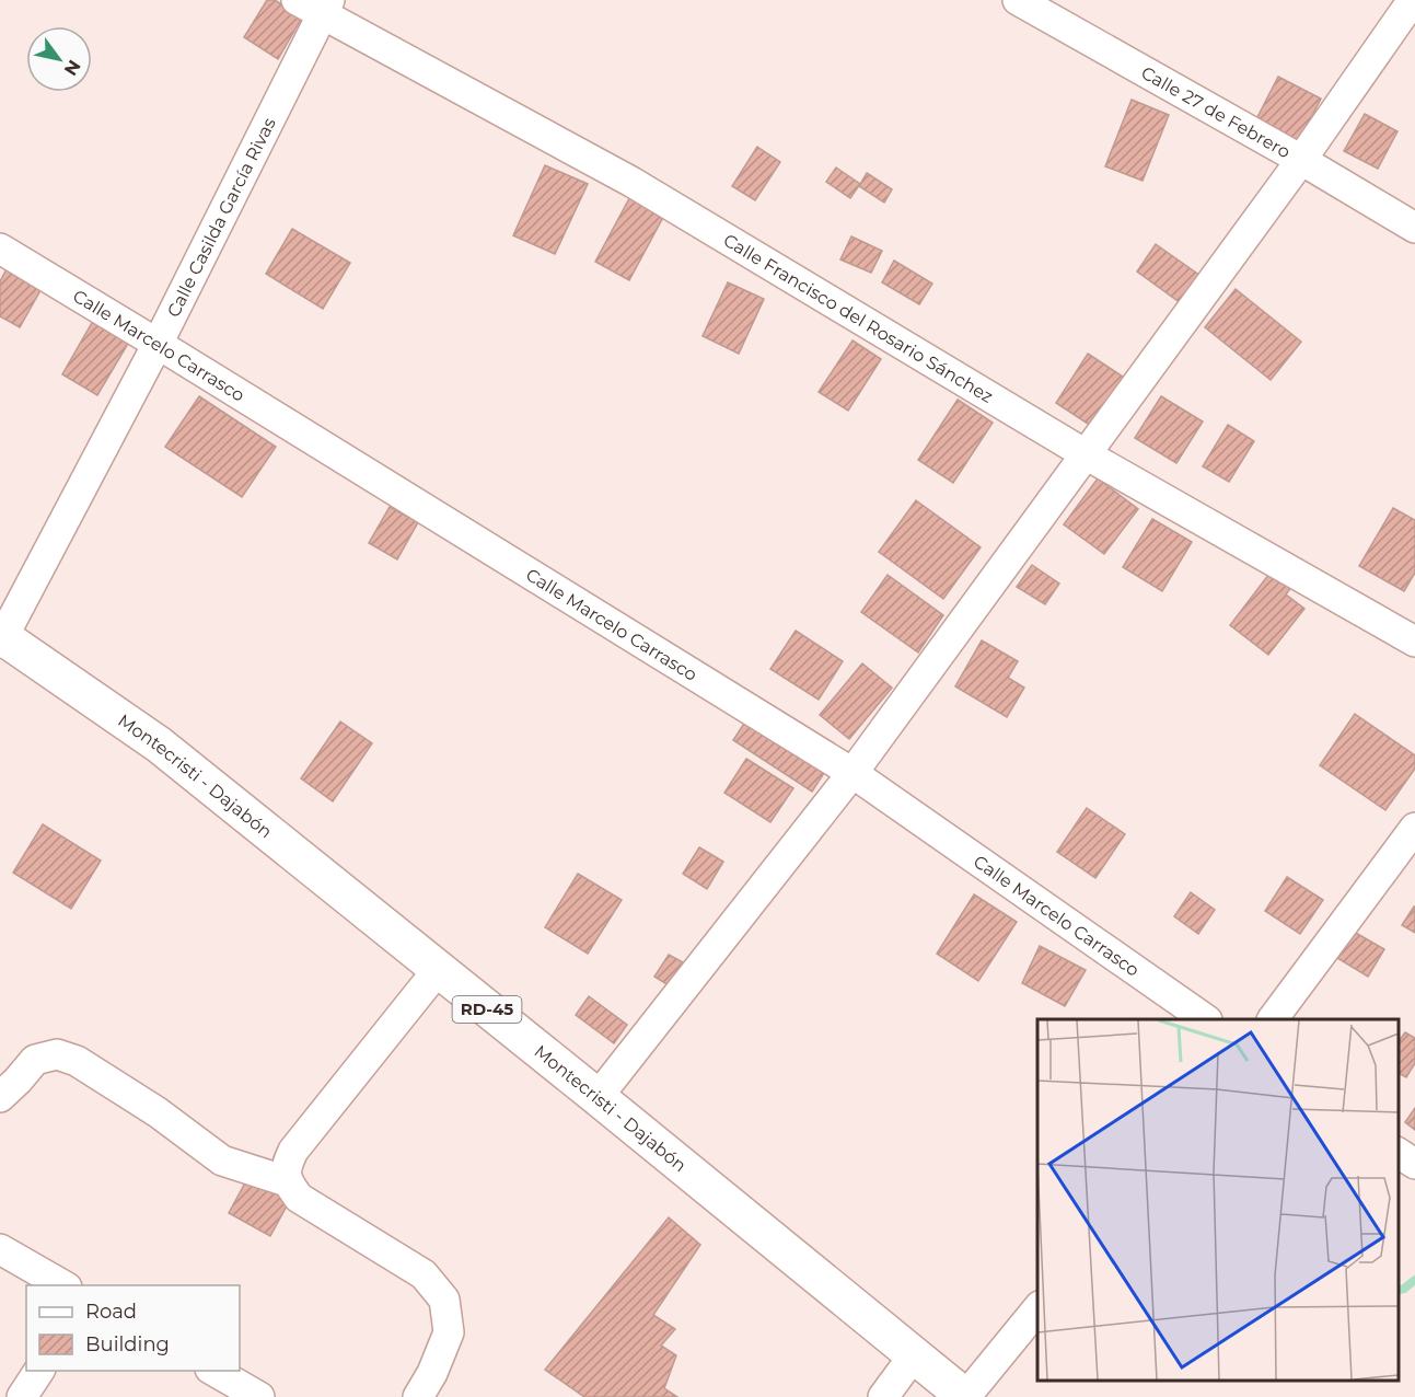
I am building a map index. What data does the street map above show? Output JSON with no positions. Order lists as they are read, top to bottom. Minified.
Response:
{"streets":{"main road":["Montecristi - Dajabón","RD-45"],"street":["Calle 27 de Febrero","Calle Casilda García Rivas","Calle Francisco del Rosario Sánchez","Calle Marcelo Carrasco"]},"crossings":[["Calle Casilda García Rivas","Calle Francisco del Rosario Sánchez"],["Calle Casilda García Rivas","Calle Marcelo Carrasco"],["Calle Casilda García Rivas","Montecristi - Dajabón"]],"legend":["Road","Building"],"north":"bottom right"}
